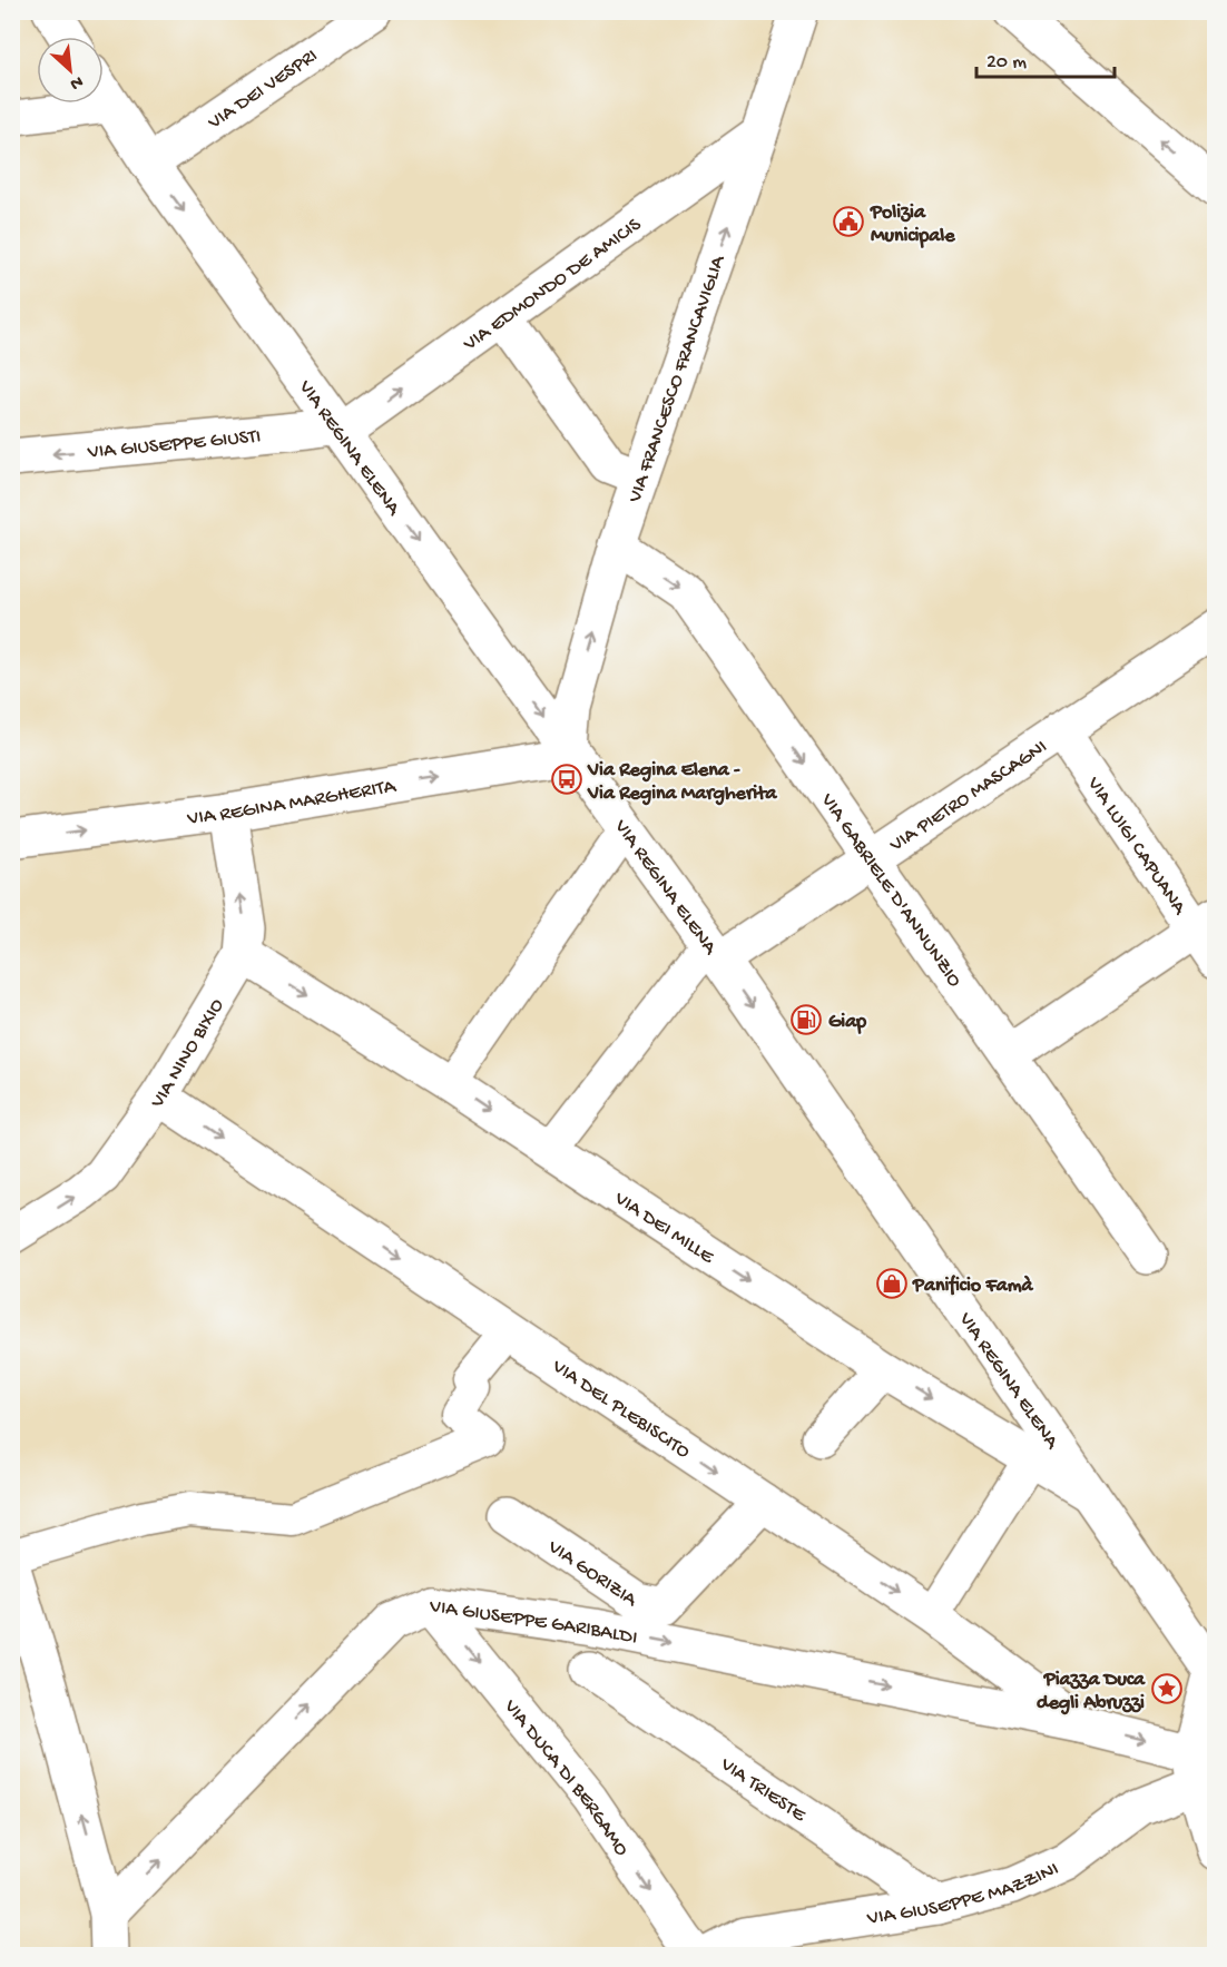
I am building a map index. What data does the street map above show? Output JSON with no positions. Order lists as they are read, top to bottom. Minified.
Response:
{"streets":{"street":["VIA DEI VESPRI","VIA EDMONDO DE AMICIS","VIA FRANCESCO FRANCAVIGLIA","VIA GIUSEPPE GIUSTI","VIA REGINA ELENA","VIA PIETRO MASCAGNI","VIA REGINA MARGHERITA","VIA LUIGI CAPUANA","VIA GABRIELE D'ANNUNZIO","VIA NINO BIXIO","VIA DEI MILLE","VIA DEL PLEBISCITO","VIA GORIZIA","VIA GIUSEPPE GARIBALDI","VIA DUCA DI BERGAMO","VIA TRIESTE","VIA GIUSEPPE MAZZINI"]},"crossings":[["VIA DEI VESPRI","VIA REGINA ELENA"],["VIA EDMONDO DE AMICIS","VIA FRANCESCO FRANCAVIGLIA"],["VIA EDMONDO DE AMICIS","VIA GIUSEPPE GIUSTI"],["VIA EDMONDO DE AMICIS","VIA REGINA ELENA"],["VIA FRANCESCO FRANCAVIGLIA","VIA REGINA ELENA"],["VIA FRANCESCO FRANCAVIGLIA","VIA REGINA MARGHERITA"],["VIA FRANCESCO FRANCAVIGLIA","VIA GABRIELE D'ANNUNZIO"],["VIA GIUSEPPE GIUSTI","VIA REGINA ELENA"],["VIA REGINA ELENA","VIA PIETRO MASCAGNI"],["VIA REGINA ELENA","VIA REGINA MARGHERITA"],["VIA REGINA ELENA","VIA DEI MILLE"],["VIA PIETRO MASCAGNI","VIA LUIGI CAPUANA"],["VIA PIETRO MASCAGNI","VIA GABRIELE D'ANNUNZIO"],["VIA REGINA MARGHERITA","VIA NINO BIXIO"],["VIA NINO BIXIO","VIA DEI MILLE"],["VIA NINO BIXIO","VIA DEL PLEBISCITO"],["VIA DEL PLEBISCITO","VIA GORIZIA"],["VIA DEL PLEBISCITO","VIA GIUSEPPE GARIBALDI"],["VIA GIUSEPPE GARIBALDI","VIA DUCA DI BERGAMO"],["VIA GIUSEPPE GARIBALDI","VIA GIUSEPPE MAZZINI"],["VIA TRIESTE","VIA GIUSEPPE MAZZINI"]],"one_way":["VIA EDMONDO DE AMICIS","VIA FRANCESCO FRANCAVIGLIA","VIA GIUSEPPE GIUSTI","VIA REGINA ELENA","VIA REGINA MARGHERITA","VIA GABRIELE D'ANNUNZIO","VIA NINO BIXIO","VIA DEI MILLE","VIA DEL PLEBISCITO","VIA GIUSEPPE GARIBALDI","VIA DUCA DI BERGAMO"],"places":{"public building":["Polizia Municipale"],"bus stop":["Via Regina Elena - Via Regina Margherita"],"fuel station":["Giap"],"shop":["Panificio Famà"],"place":["Piazza Duca degli Abruzzi"]},"scale_bar":"20 m","north":"bottom right"}
